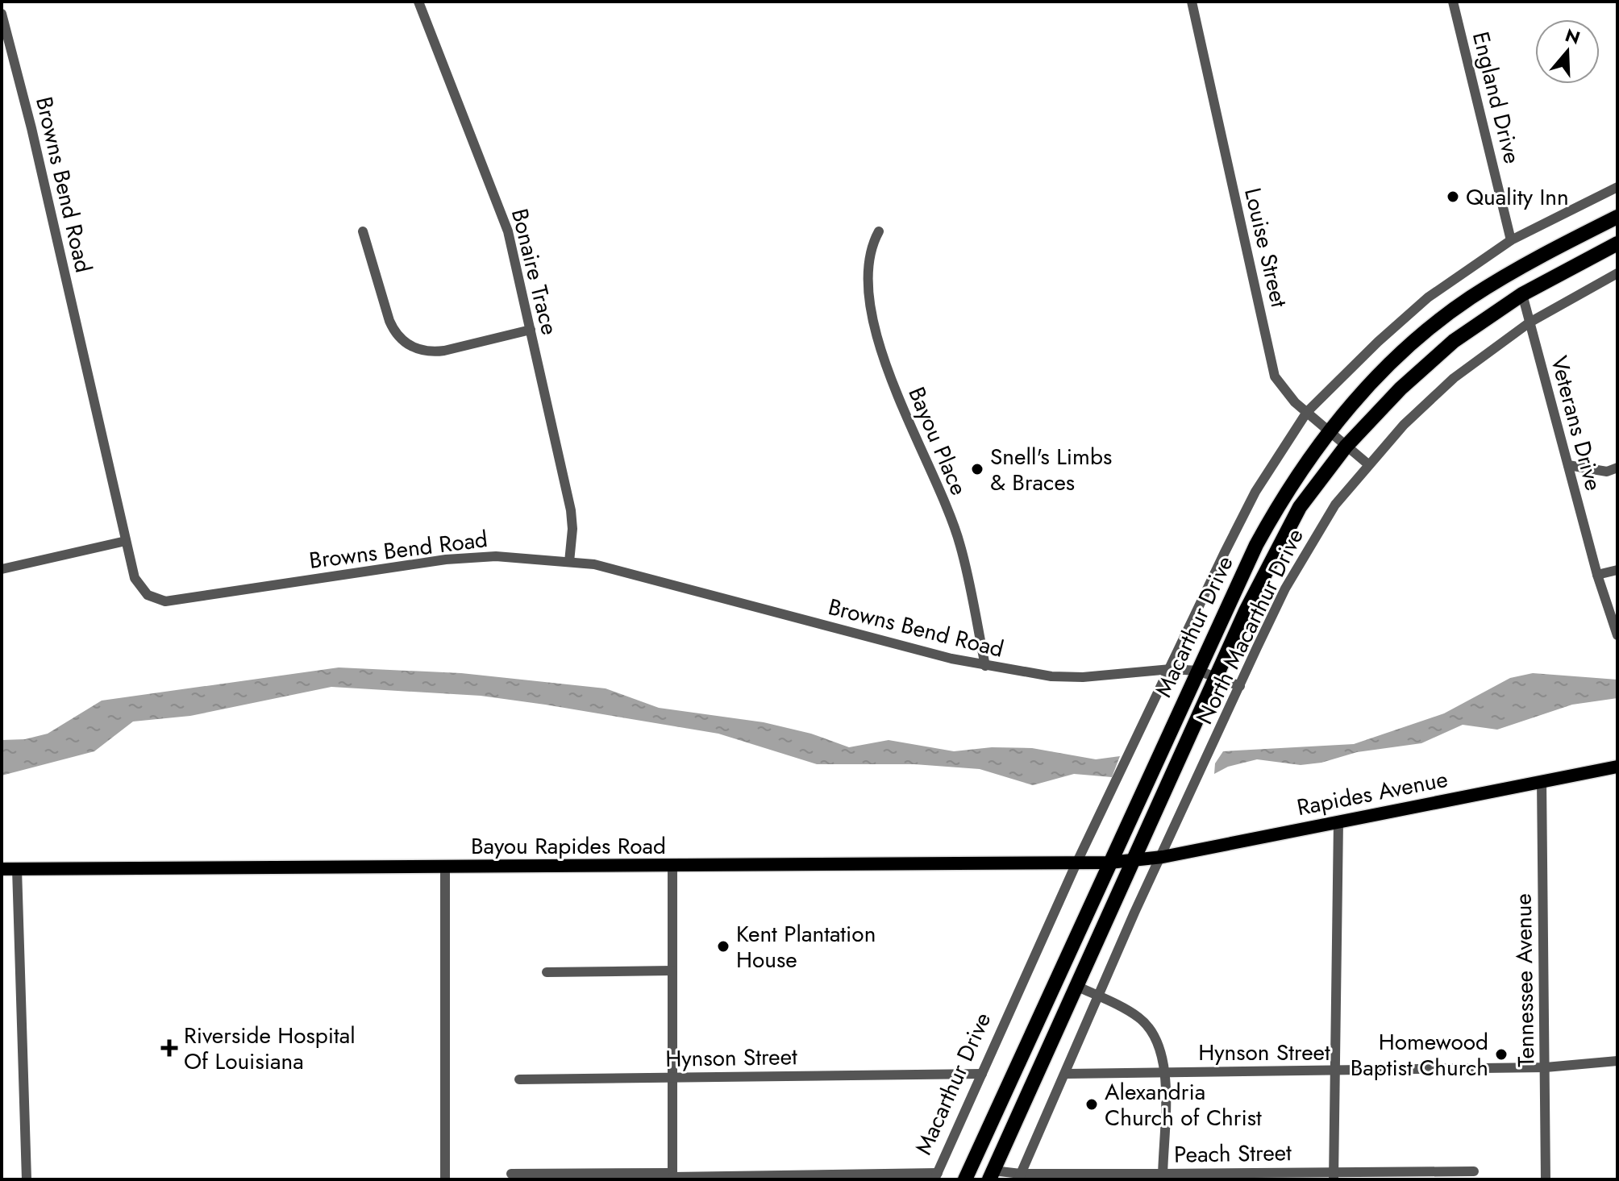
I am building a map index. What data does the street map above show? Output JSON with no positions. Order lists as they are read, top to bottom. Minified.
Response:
{"streets":{"highway":["Macarthur Drive"],"main road":["Rapides Avenue","Bayou Rapides Road"],"street":["England Drive","Browns Bend Road","Louise Street","Bonaire Trace","Veterans Drive","Bayou Place","North Macarthur Drive","Tennessee Avenue","Hynson Street","Peach Street"]},"crossings":[["Browns Bend Road","Bonaire Trace"],["Browns Bend Road","Bayou Place"],["Browns Bend Road","Macarthur Drive"],["Browns Bend Road","North Macarthur Drive"],["Louise Street","Macarthur Drive"],["Louise Street","North Macarthur Drive"],["Veterans Drive","Macarthur Drive"],["Veterans Drive","North Macarthur Drive"],["Macarthur Drive","Rapides Avenue"],["Macarthur Drive","Bayou Rapides Road"],["Macarthur Drive","Hynson Street"],["Macarthur Drive","Peach Street"],["North Macarthur Drive","Rapides Avenue"],["Rapides Avenue","Bayou Rapides Road"],["Rapides Avenue","Tennessee Avenue"],["Tennessee Avenue","Hynson Street"]],"places":{"other":["Quality Inn","Snell's Limbs & Braces","Kent Plantation House","Homewood Baptist Church","Alexandria Church of Christ"],"health":["Riverside Hospital Of Louisiana"]},"north":"top"}
